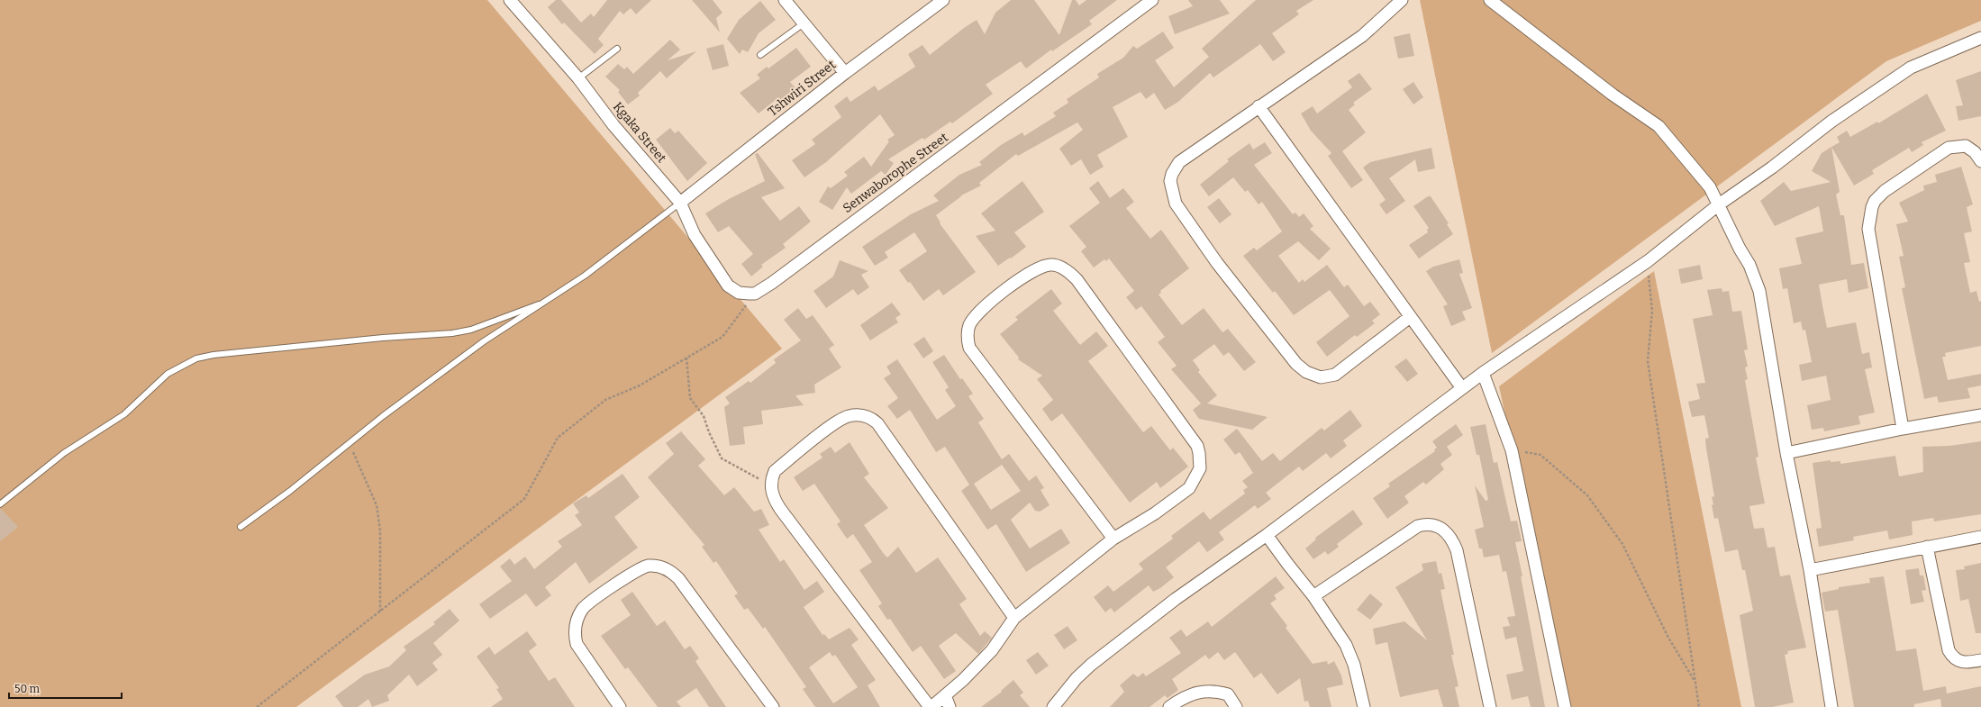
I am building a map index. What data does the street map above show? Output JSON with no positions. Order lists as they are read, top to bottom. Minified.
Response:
{"streets":{"street":["Tshwiri Street","Kgaka Street","Senwaborophe Street"]},"crossings":[["Tshwiri Street","Kgaka Street"]],"scale_bar":"50 m"}
